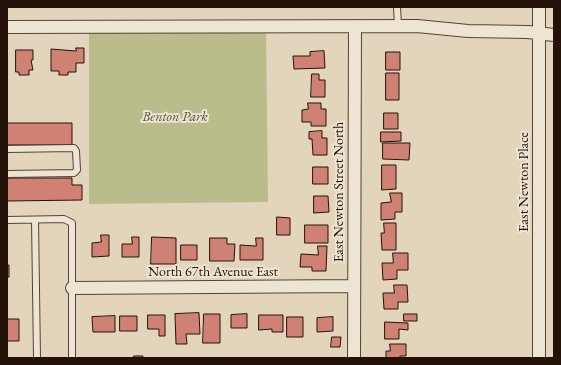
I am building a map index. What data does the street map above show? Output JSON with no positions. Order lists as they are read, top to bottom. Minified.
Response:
{"streets":{"street":["East Newton Place","East Newton Street North","North 67th Avenue East"]},"crossings":[["East Newton Street North","North 67th Avenue East"]],"parks":["Benton Park"]}
